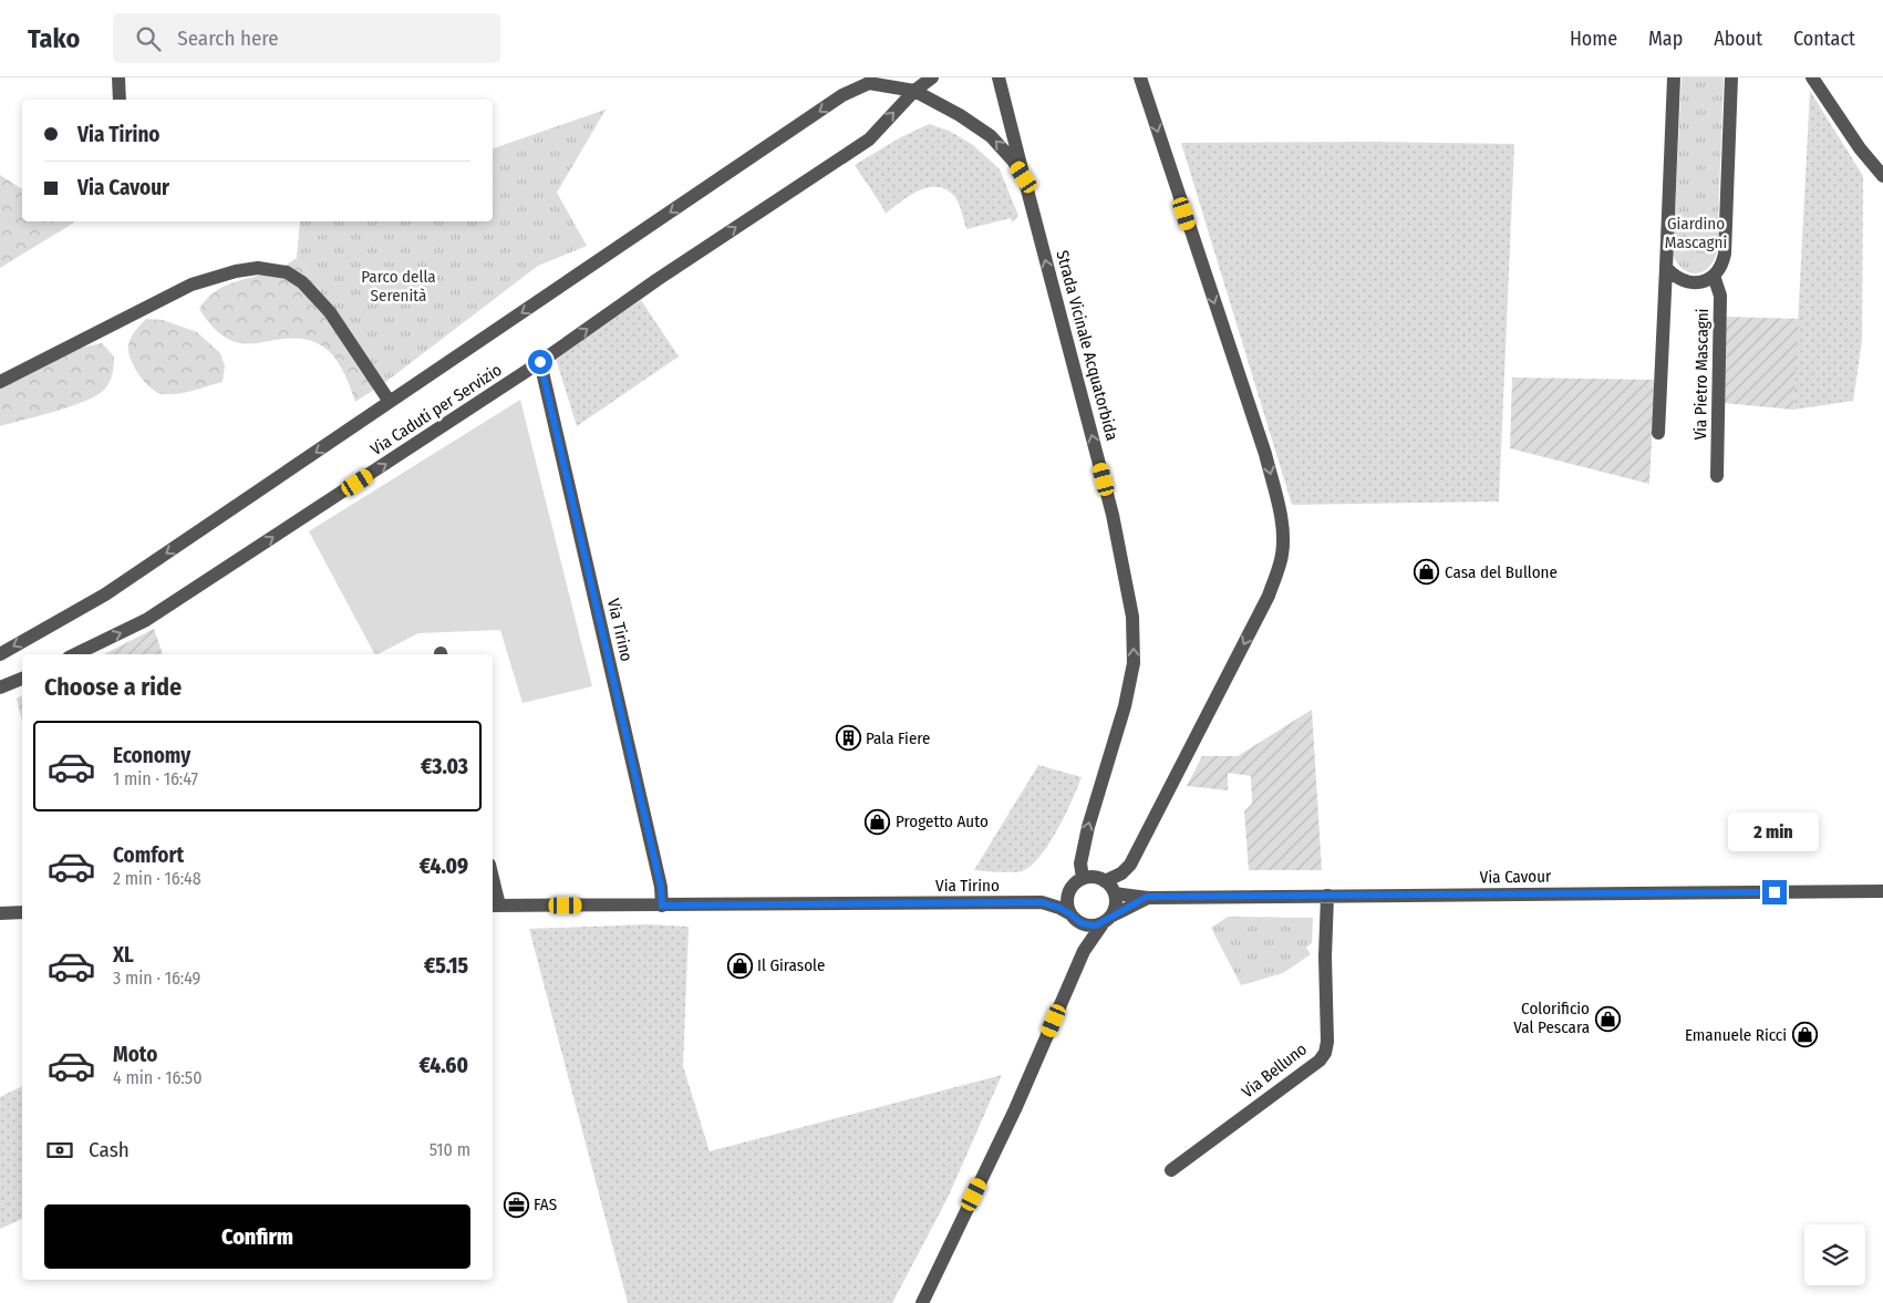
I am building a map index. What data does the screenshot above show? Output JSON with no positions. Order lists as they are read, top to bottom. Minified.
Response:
{"streets":{"street":["Strada Vicinale Acquatorbida","Via Pietro Mascagni","Via Caduti per Servizio","Via Tirino","Via Cavour","Via Belluno"]},"crossings":[["Strada Vicinale Acquatorbida","Via Caduti per Servizio"],["Strada Vicinale Acquatorbida","Via Tirino"],["Strada Vicinale Acquatorbida","Via Cavour"],["Via Caduti per Servizio","Via Tirino"],["Via Tirino","Via Cavour"],["Via Cavour","Via Belluno"]],"one_way":["Strada Vicinale Acquatorbida"],"parks":["Giardino Mascagni","Parco della Serenità"],"places":{"shop":["Casa del Bullone","Progetto Auto","Il Girasole","Colorificio Val Pescara","Emanuele Ricci"],"building":["Pala Fiere"],"office":["FAS"]},"page":{"header":"Tako","search":"Search here","nav":["Home","Map","About","Contact"],"banner":["Via Tirino","Via Cavour"],"heading":"Choose a ride","list":[{"name":"Economy","note":"1 min · 16:47","value":"€3.03"},{"name":"Comfort","note":"2 min · 16:48","value":"€4.09"},{"name":"XL","note":"3 min · 16:49","value":"€5.15"},{"name":"Moto","note":"4 min · 16:50","value":"€4.60"}],"bubble":"2 min","pay":["Cash","510 m"],"buttons":"Confirm"}}
